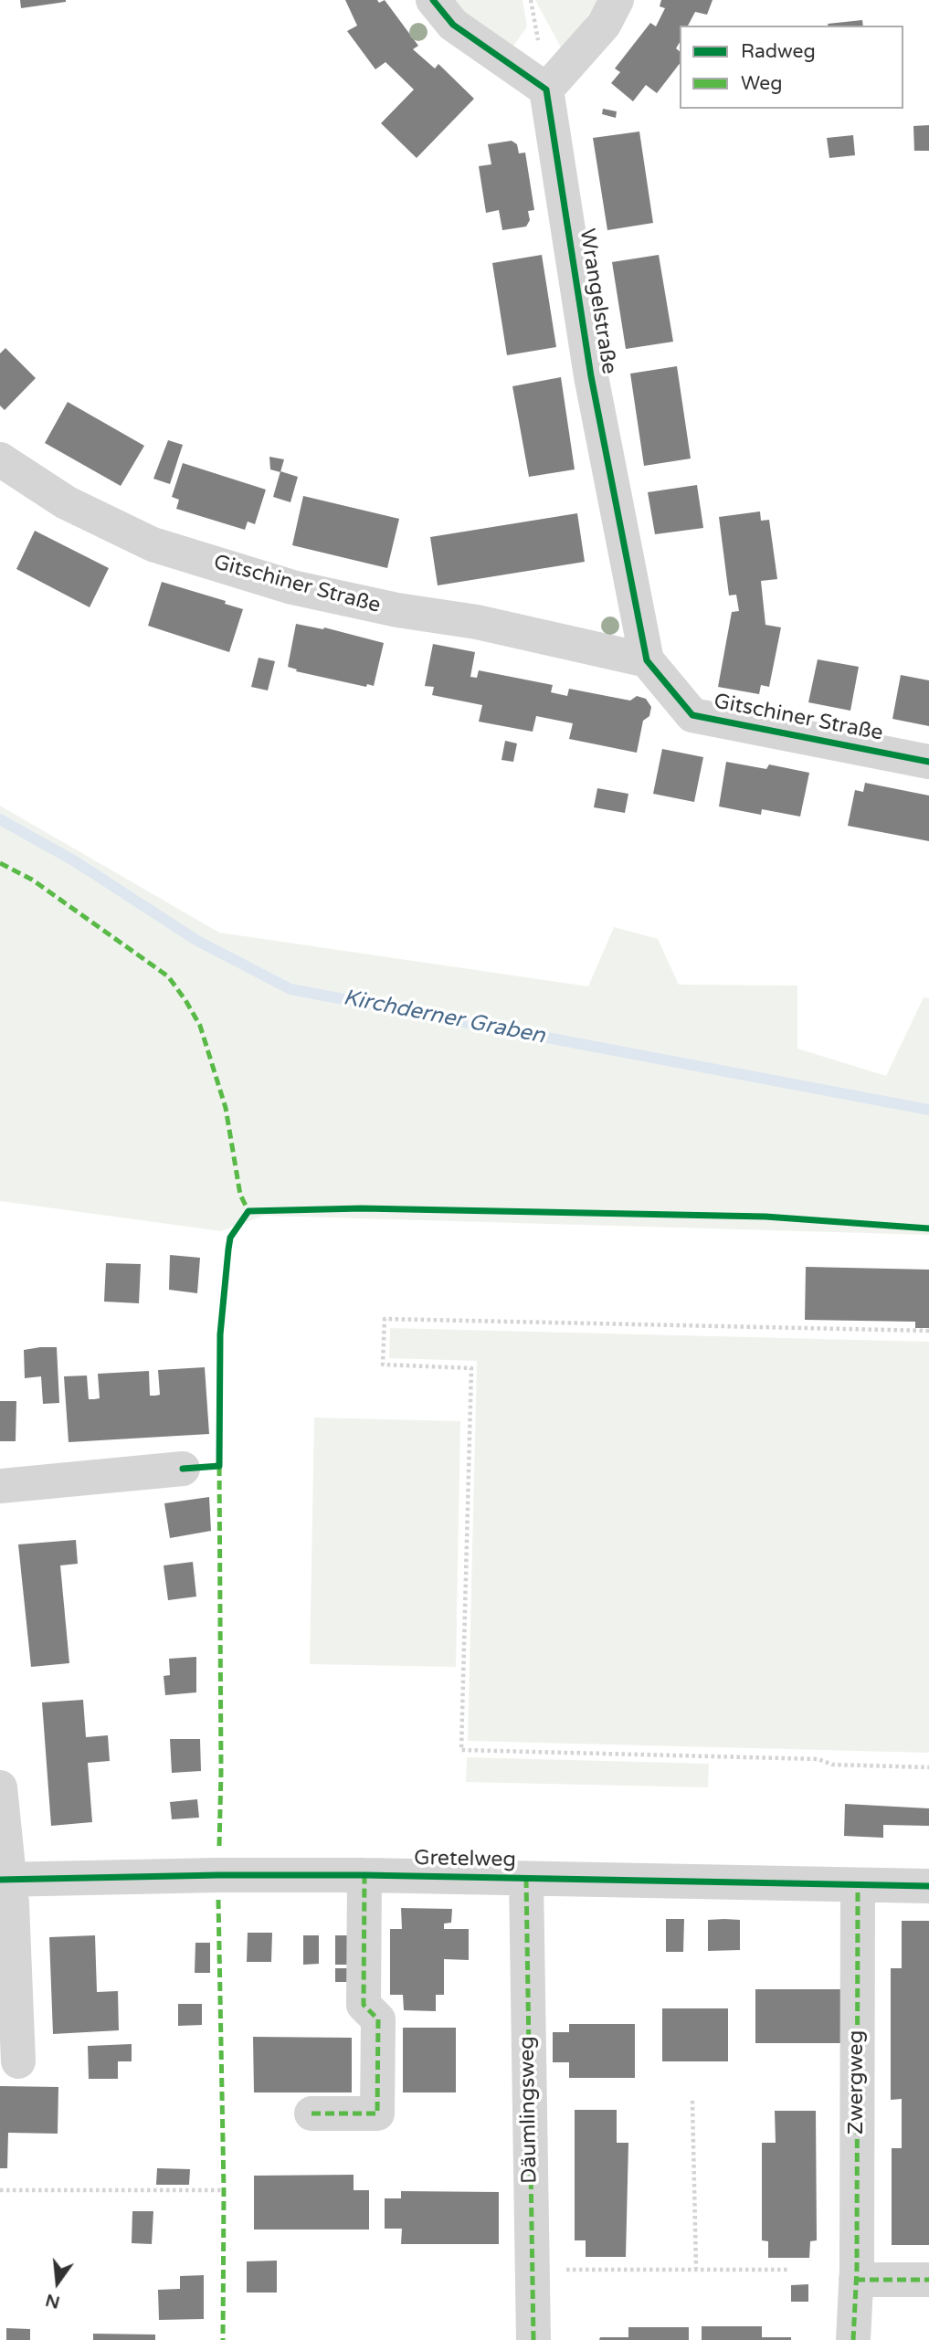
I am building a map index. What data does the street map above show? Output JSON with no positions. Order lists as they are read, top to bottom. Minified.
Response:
{"streets":{"street":["Wrangelstraße","Gitschiner Straße","Gretelweg","Zwergweg","Däumlingsweg"]},"crossings":[["Wrangelstraße","Gitschiner Straße"],["Gretelweg","Zwergweg"],["Gretelweg","Däumlingsweg"]],"water":["Kirchderner Graben"],"legend":["Radweg","Weg"],"north":"bottom"}
